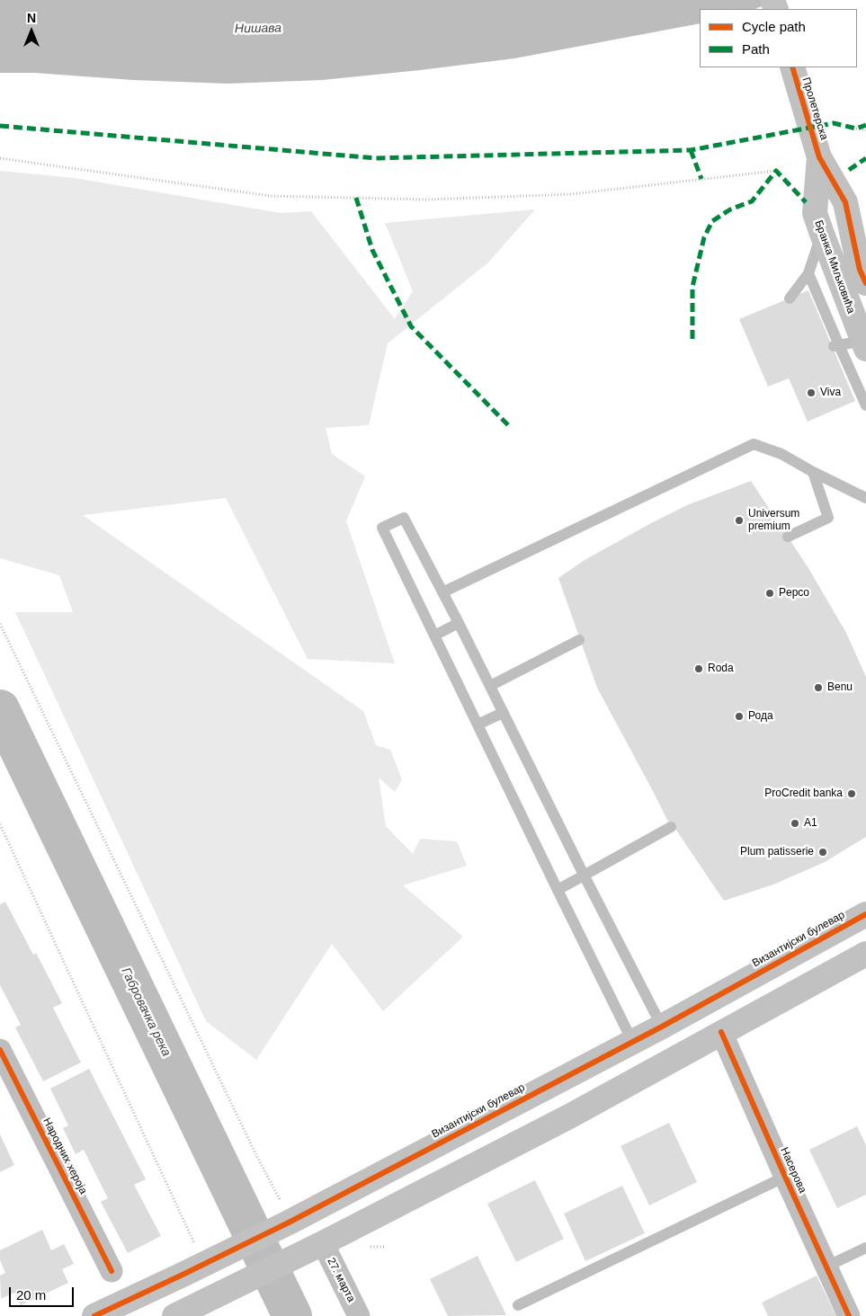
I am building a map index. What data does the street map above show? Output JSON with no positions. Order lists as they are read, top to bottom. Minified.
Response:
{"streets":{"street":["Пролетерска","Бранка Миљковића","Византијски булевар","Народних хероја","Насерова","27. марта"]},"crossings":[["Пролетерска","Бранка Миљковића"]],"water":["Нишава","Габровачка река"],"places":["Viva","Universum premium","Pepco","Roda","Benu","Рода","ProCredit banka","A1","Plum patisserie"],"legend":["Cycle path","Path"],"scale_bar":"20 m","north":"top"}
